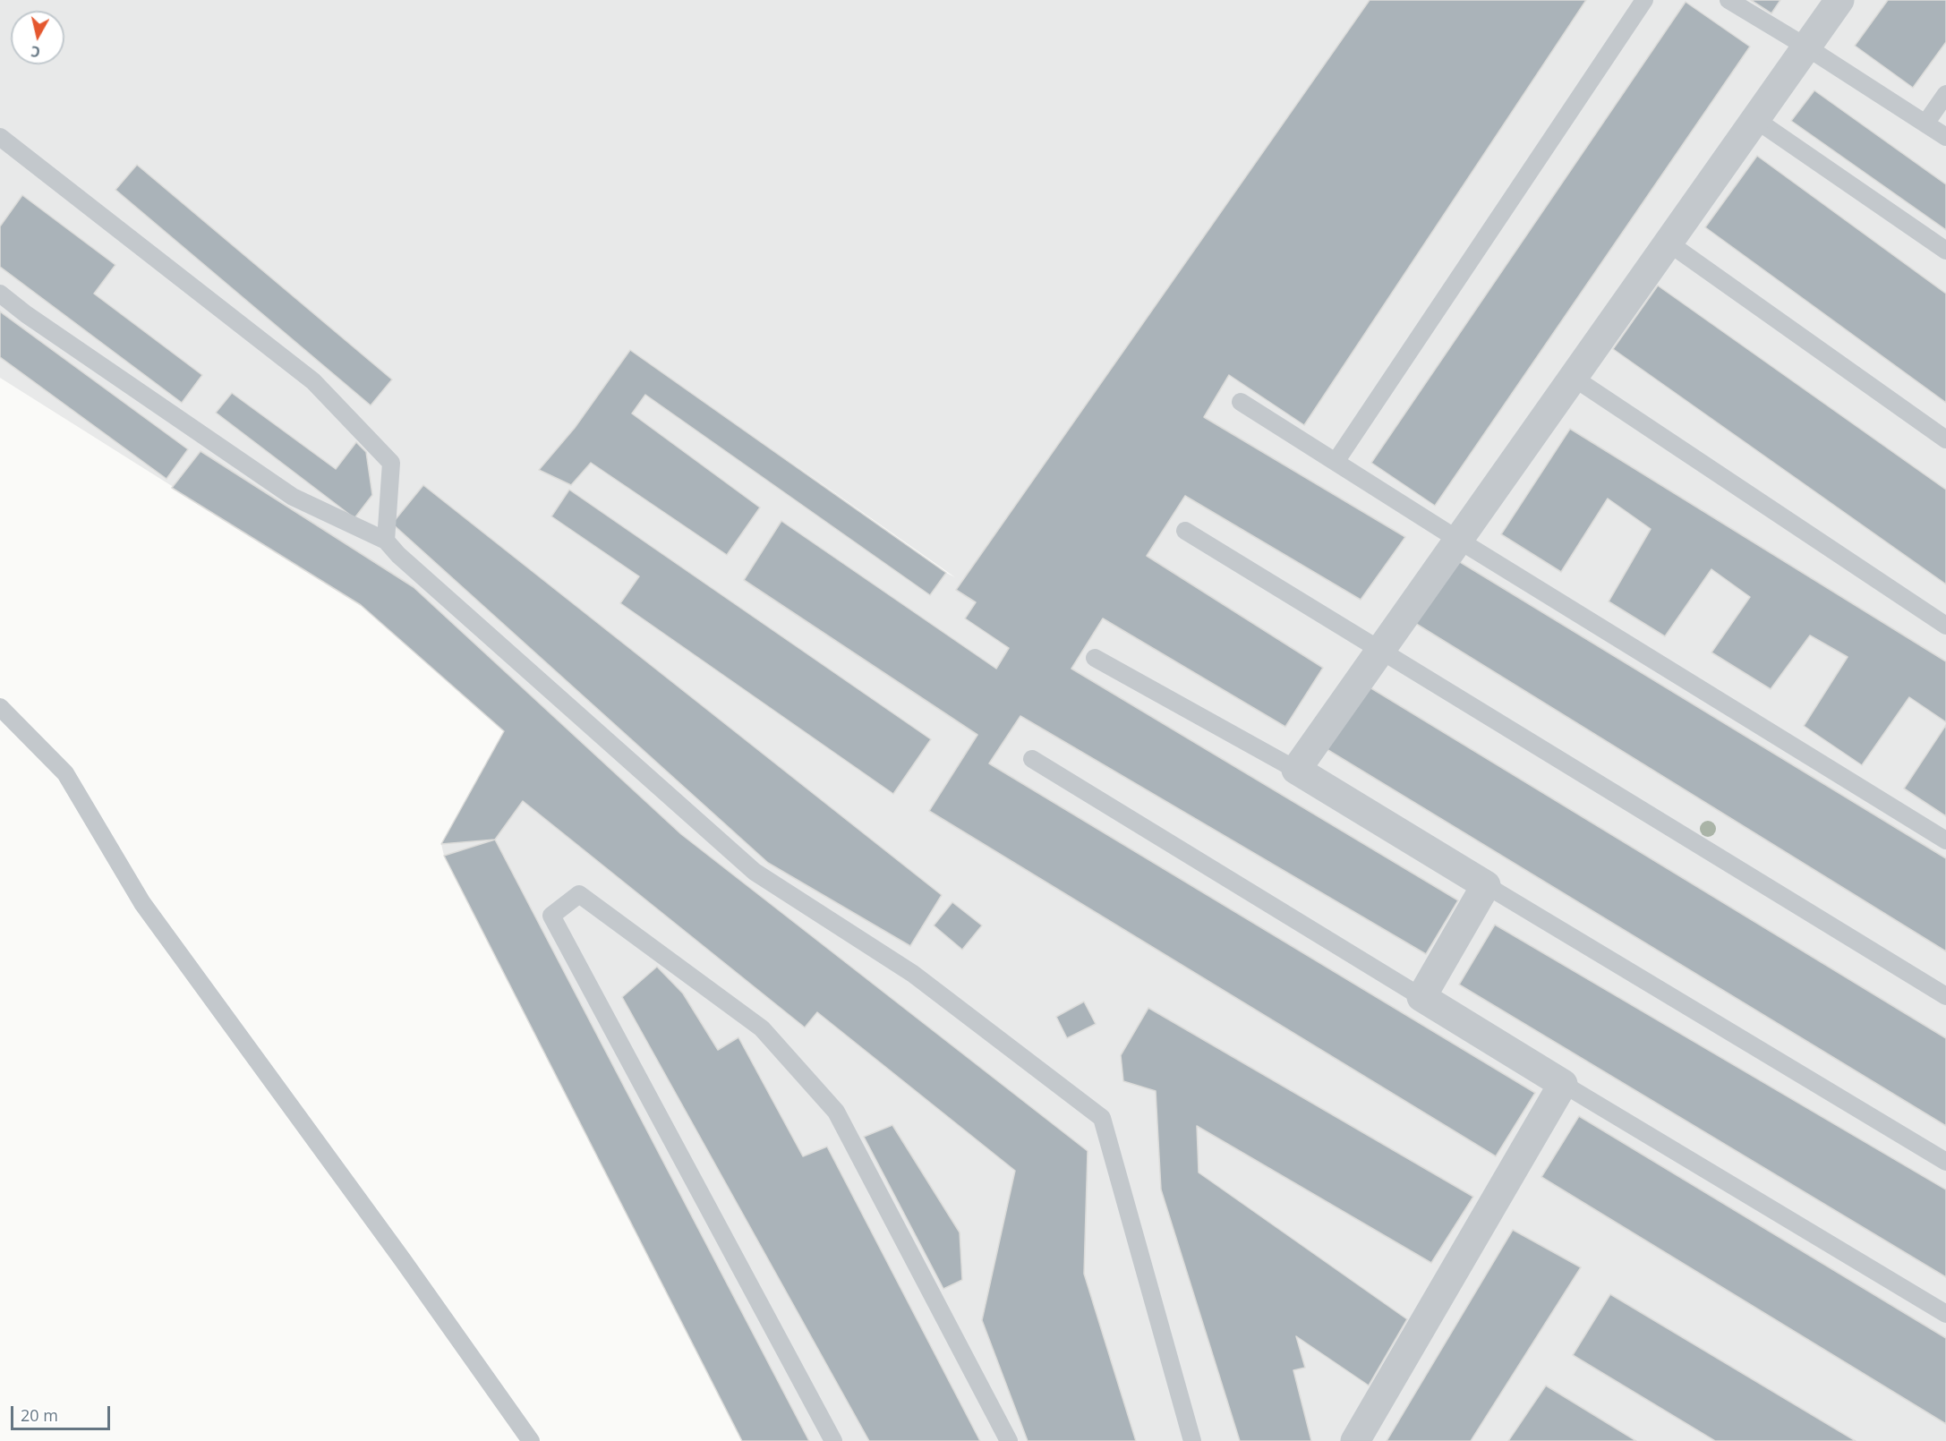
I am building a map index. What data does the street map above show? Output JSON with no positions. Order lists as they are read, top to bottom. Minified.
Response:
{"scale_bar":"20 m","north":"bottom"}
